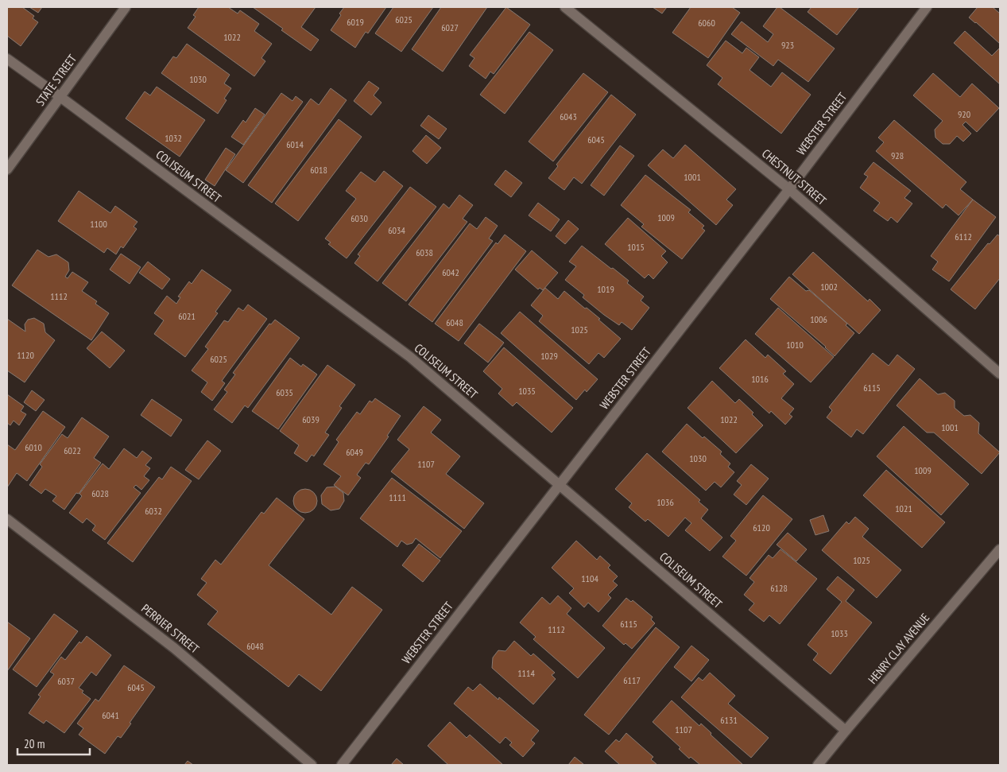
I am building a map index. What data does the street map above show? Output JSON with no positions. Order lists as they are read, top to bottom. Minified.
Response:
{"streets":{"street":["STATE STREET","WEBSTER STREET","COLISEUM STREET","CHESTNUT STREET","PERRIER STREET","HENRY CLAY AVENUE"]},"crossings":[["STATE STREET","COLISEUM STREET"],["WEBSTER STREET","COLISEUM STREET"],["WEBSTER STREET","CHESTNUT STREET"],["COLISEUM STREET","HENRY CLAY AVENUE"]],"house_numbers":["6025","6019","6060","6027","1022","923","1030","920","6043","1032","6045","6014","928","6018","1001","1009","6030","1100","6034","6112","1015","6038","6042","1002","1019","1112","6021","1006","6048","1025","1010","1120","1029","6025","1016","6115","1035","6035","6039","1022","1001","6010","6022","6049","1030","1107","1009","6028","1111","1036","1021","6032","6120","1025","1104","6128","6115","1112","1033","6048","1114","6117","6037","6045","6041","6131","1107"],"scale_bar":"20 m"}
